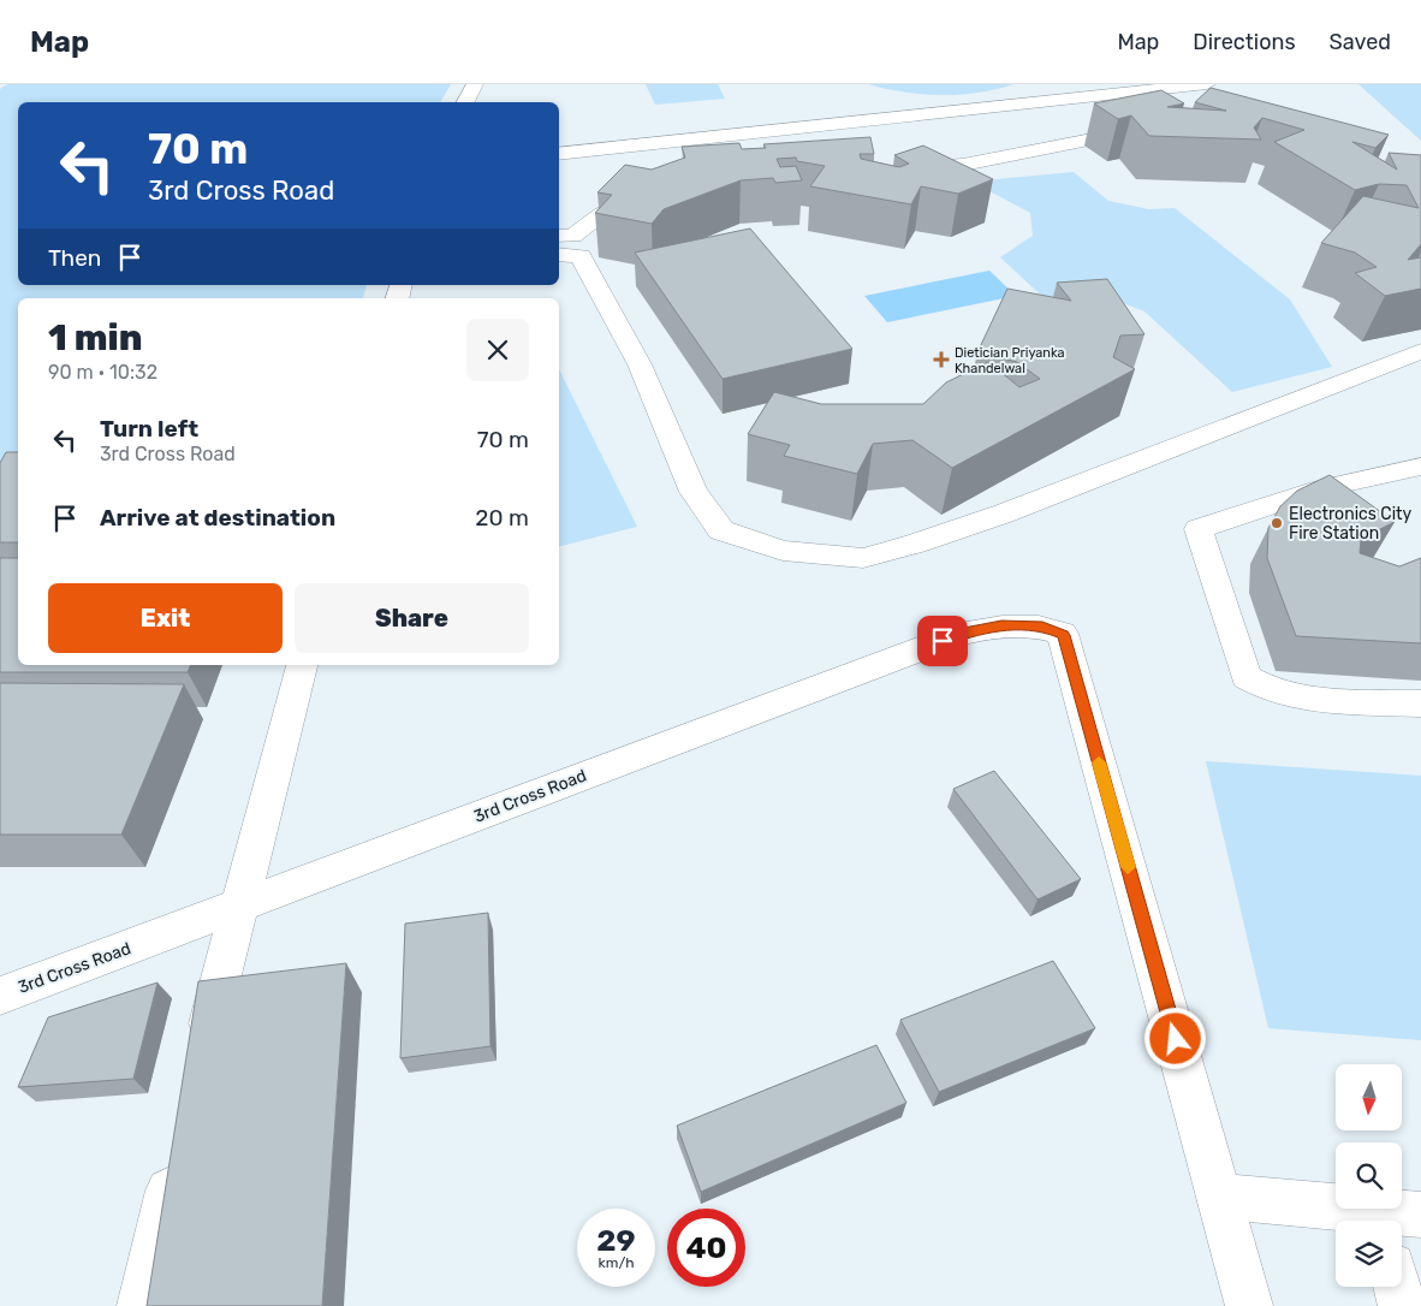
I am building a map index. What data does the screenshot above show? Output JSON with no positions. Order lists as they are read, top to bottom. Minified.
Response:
{"streets":{"street":["3rd Cross Road"]},"places":{"health":["Dietician Priyanka Khandelwal"],"other":["Electronics City Fire Station"]},"north":"bottom","page":{"header":"Map","nav":["Map","Directions","Saved"],"turn":["70 m","3rd Cross Road"],"then":"Then","heading":["1 min","90 m · 10:32"],"list":[{"name":"Turn left","note":"3rd Cross Road","value":"70 m"},{"name":"Arrive at destination","value":"20 m"}],"buttons":["Exit","Share"],"speed":"29 km/h","limit":"40"}}
